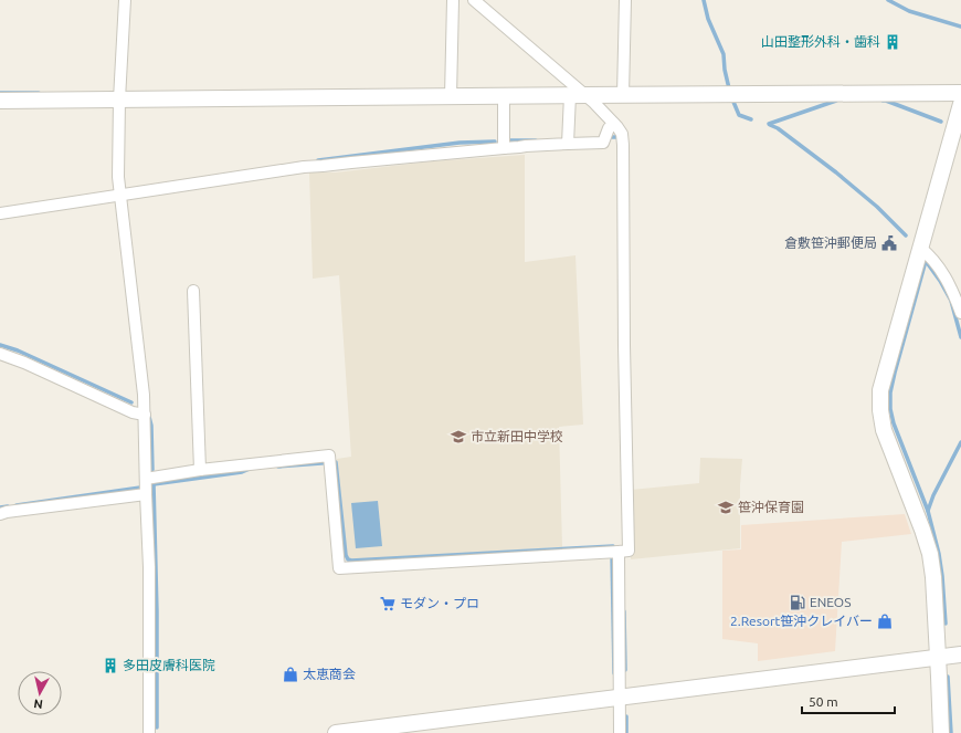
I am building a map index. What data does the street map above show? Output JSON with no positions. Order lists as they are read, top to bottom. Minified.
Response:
{"places":{"building":["山田整形外科・歯科","多田皮膚科医院"],"public building":["倉敷笹沖郵便局"],"school or university":["市立新田中学校","笹沖保育園"],"fuel station":["ENEOS"],"supermarket":["モダン・プロ"],"shop":["2.Resort笹沖クレイバー","太恵商会"]},"scale_bar":"50 m","north":"bottom"}
